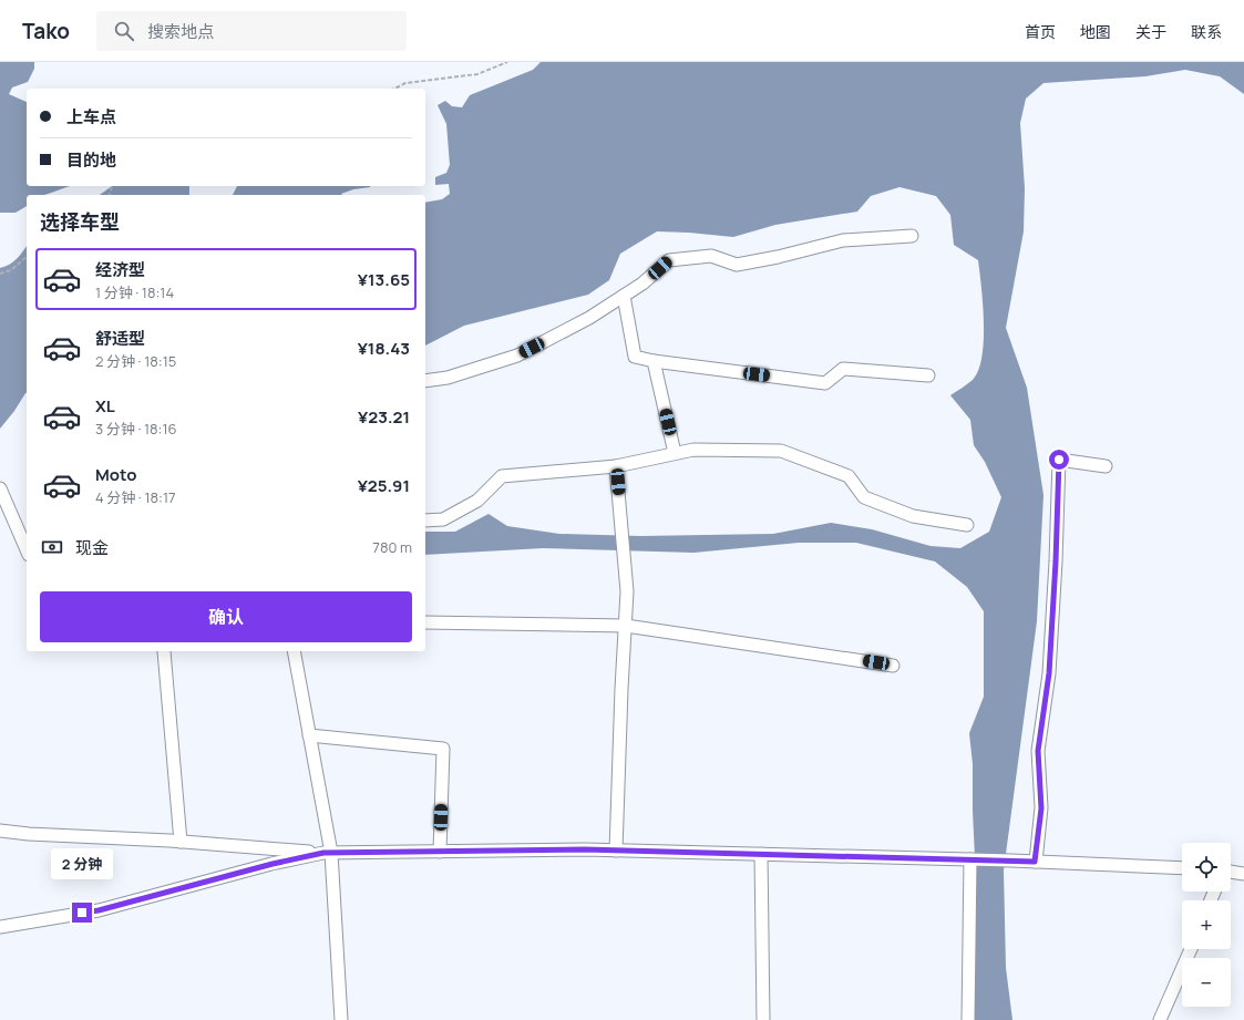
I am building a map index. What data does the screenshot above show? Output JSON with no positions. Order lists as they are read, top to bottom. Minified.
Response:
{"page":{"header":"Tako","search":"搜索地点","nav":["首页","地图","关于","联系"],"banner":["上车点","目的地"],"heading":"选择车型","list":[{"name":"经济型","note":"1 分钟 · 18:14","value":"¥13.65"},{"name":"舒适型","note":"2 分钟 · 18:15","value":"¥18.43"},{"name":"XL","note":"3 分钟 · 18:16","value":"¥23.21"},{"name":"Moto","note":"4 分钟 · 18:17","value":"¥25.91"}],"pay":["现金","780 m"],"buttons":"确认","map_buttons":["+","−"],"bubble":"2 分钟"}}
